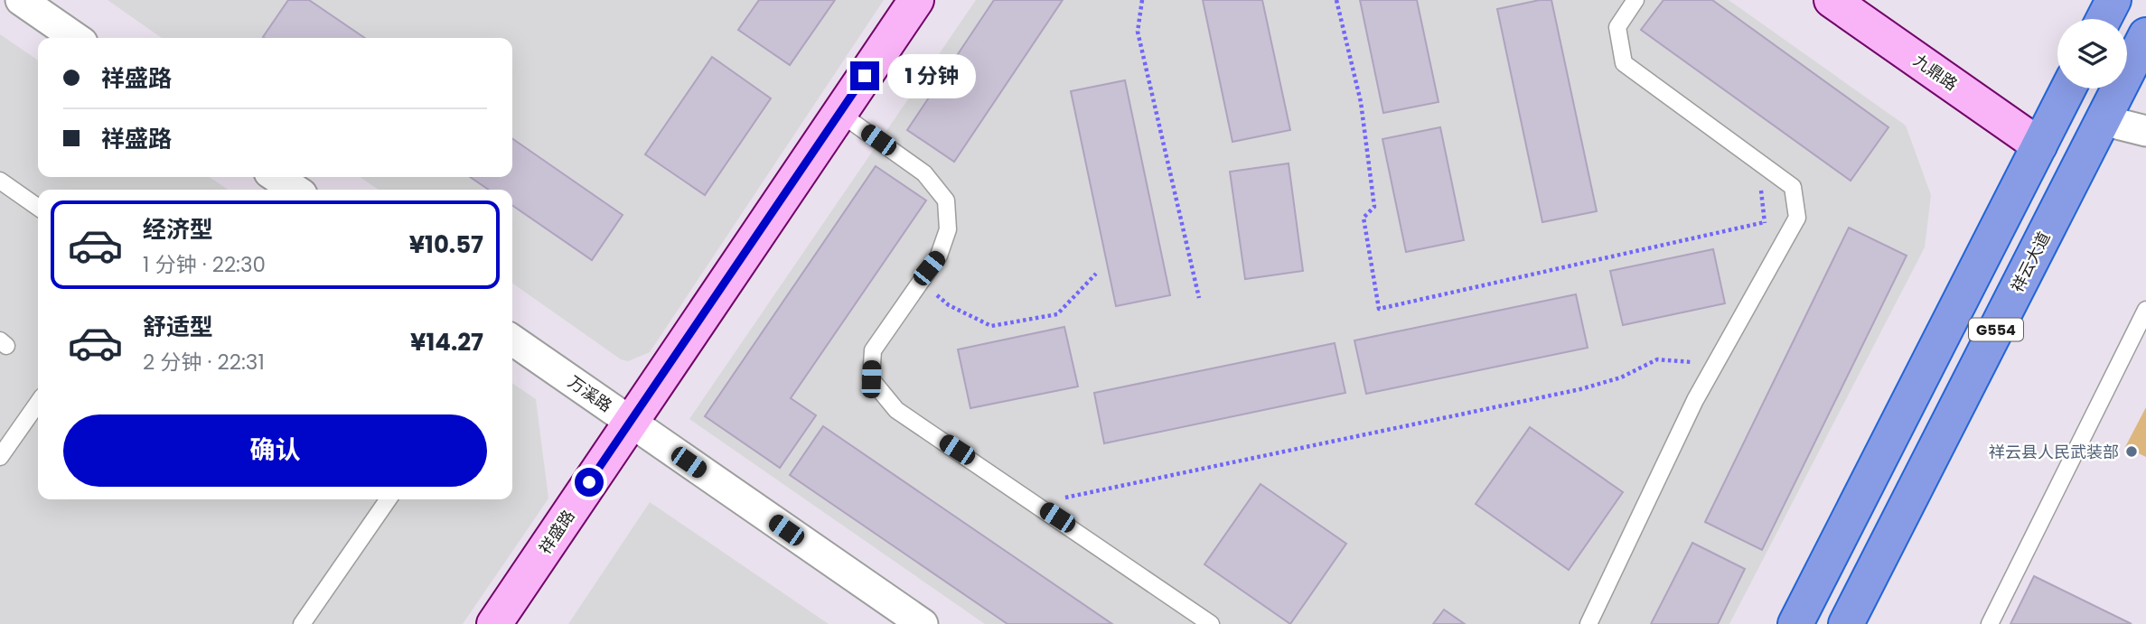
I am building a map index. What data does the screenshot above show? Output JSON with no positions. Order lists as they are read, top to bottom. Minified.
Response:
{"streets":{"highway":["祥云大道","G554"],"street":["九鼎路","万溪路","祥盛路"]},"crossings":[["九鼎路","G554"],["万溪路","祥盛路"]],"places":["祥云县人民武装部"],"page":{"banner":["祥盛路","祥盛路"],"bubble":"1 分钟","list":[{"name":"经济型","note":"1 分钟 · 22:30","value":"¥10.57"},{"name":"舒适型","note":"2 分钟 · 22:31","value":"¥14.27"}],"buttons":"确认"}}
